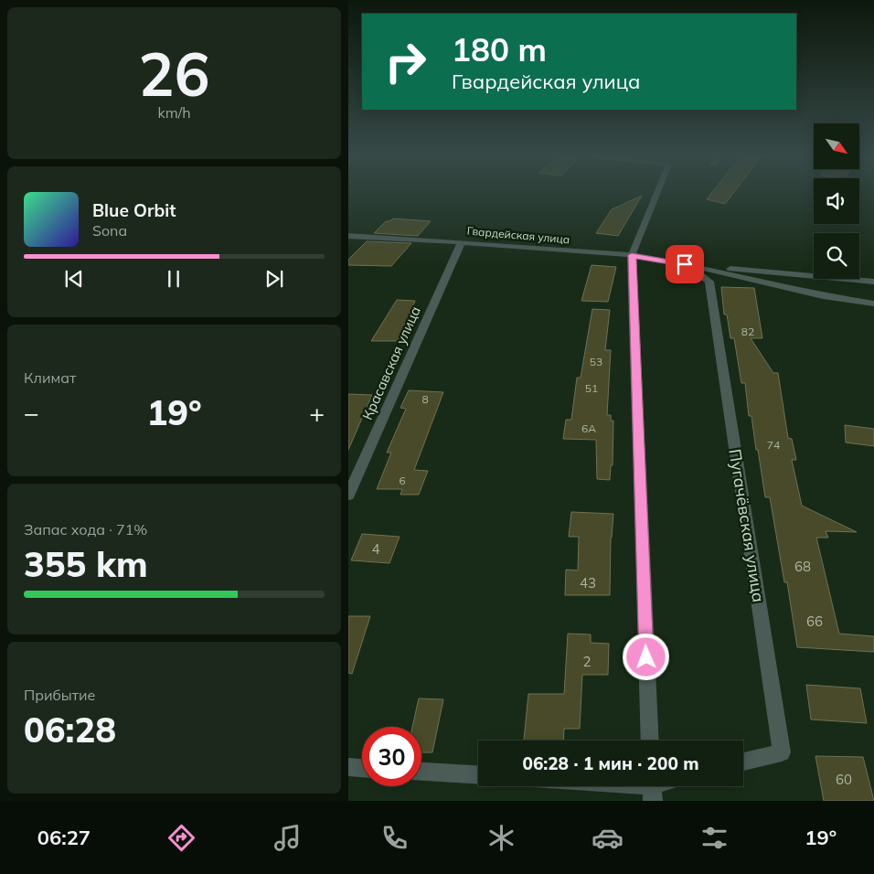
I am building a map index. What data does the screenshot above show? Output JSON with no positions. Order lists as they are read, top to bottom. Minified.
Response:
{"streets":{"street":["Гвардейская улица","Красавская улица","Пугачёвская улица"]},"crossings":[["Гвардейская улица","Красавская улица"],["Гвардейская улица","Пугачёвская улица"]],"house_numbers":["82","53","51","8","6А","74","6","4","68","43","66","2","60"],"north":"bottom right","page":{"tile":[["26","km/h"],"Климат",["Запас хода · 71%","355 km"],["Прибытие","06:28"]],"turn":["180 m","Гвардейская улица"],"song":["Blue Orbit","Sona"],"heat":["−","19°","+"],"limit":"30","trip":"06:28 · 1 мин · 200 m","tabs":["06:27","19°"]}}
